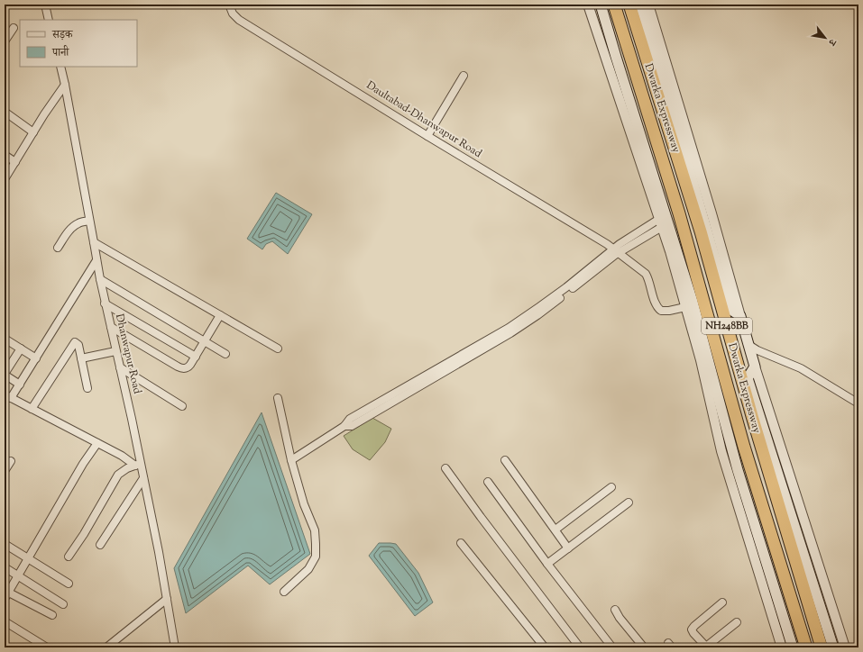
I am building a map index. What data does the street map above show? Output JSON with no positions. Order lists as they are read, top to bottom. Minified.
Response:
{"streets":{"highway":["Dwarka Expressway","NH248BB"],"street":["Daultabad-Dhanwapur Road","Dhanwapur Road"]},"legend":["सड़क","पानी"],"north":"bottom right"}
